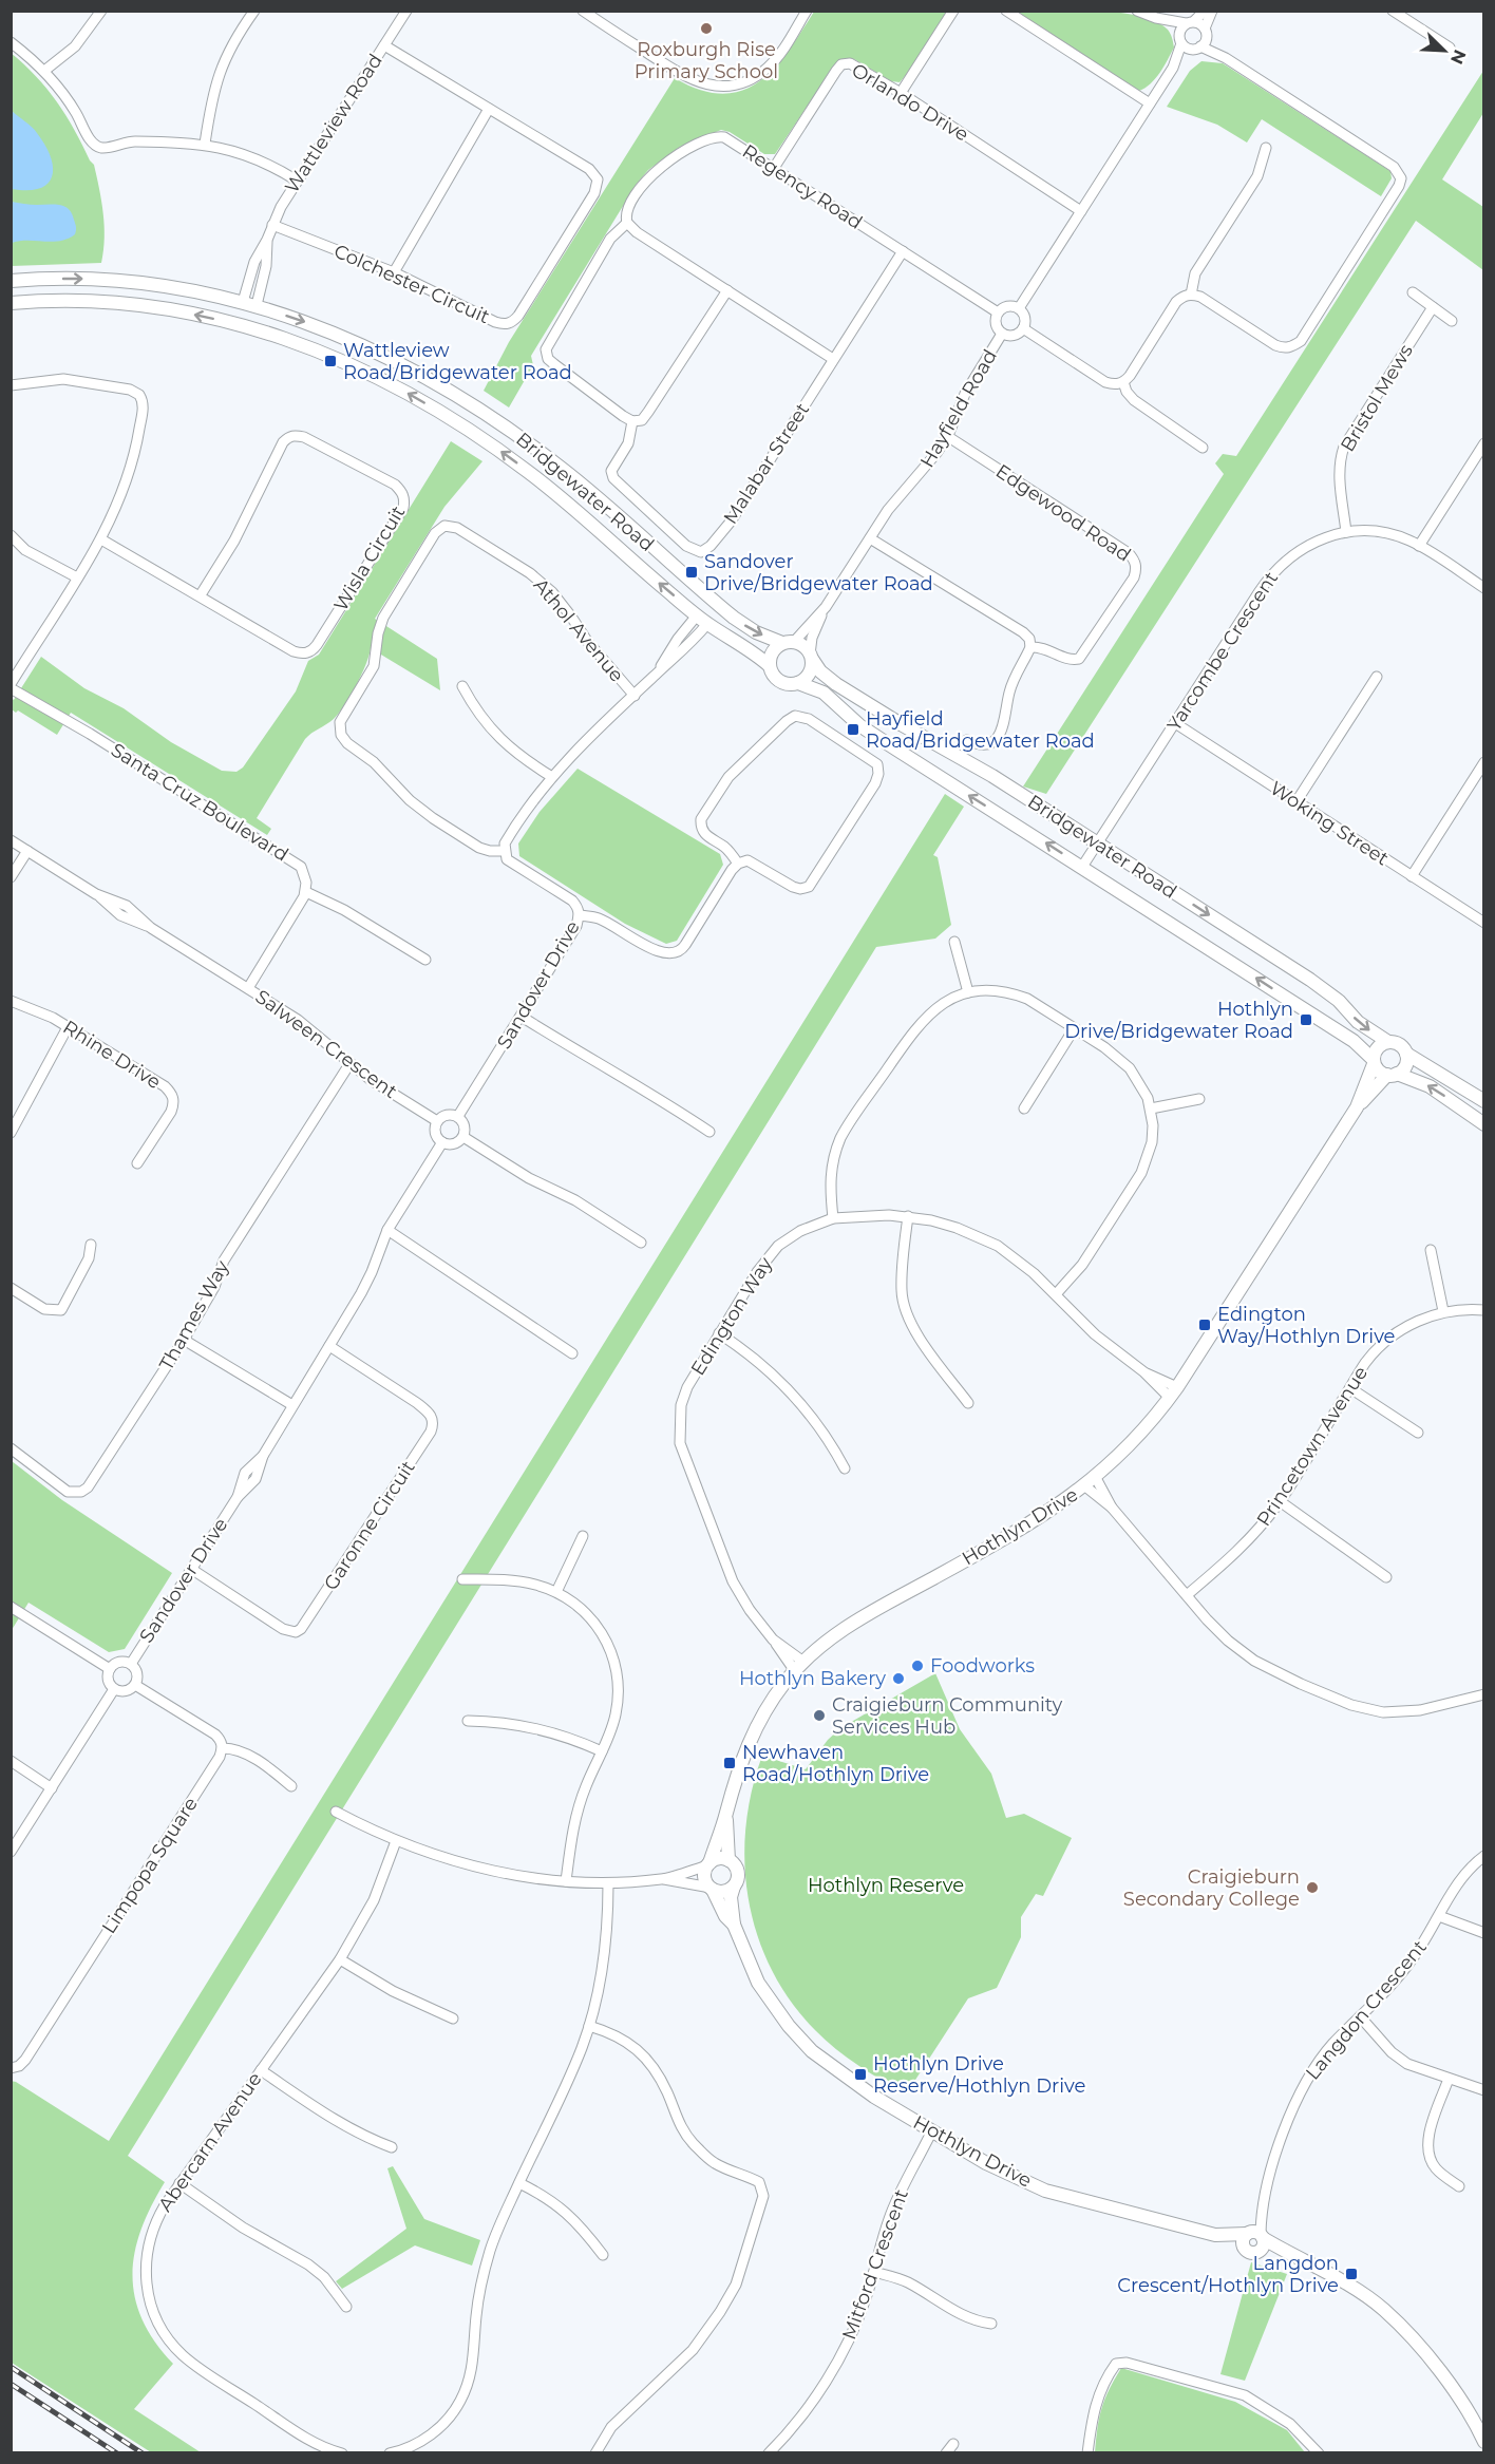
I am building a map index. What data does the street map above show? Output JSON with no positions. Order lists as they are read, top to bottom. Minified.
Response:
{"streets":{"street":["Orlando Drive","Wattleview Road","Regency Road","Colchester Circuit","Bristol Mews","Hayfield Road","Malabar Street","Bridgewater Road","Edgewood Road","Wisla Circuit","Athol Avenue","Yarcombe Crescent","Santa Cruz Boulevard","Woking Street","Sandover Drive","Salween Crescent","Rhine Drive","Thames Way","Edington Way","Princetown Avenue","Garonne Circuit","Hothlyn Drive","Limpopa Square","Langdon Crescent","Abercarn Avenue","Mitford Crescent"]},"crossings":[["Orlando Drive","Regency Road"],["Wattleview Road","Colchester Circuit"],["Wattleview Road","Bridgewater Road"],["Regency Road","Hayfield Road"],["Regency Road","Malabar Street"],["Bristol Mews","Yarcombe Crescent"],["Hayfield Road","Bridgewater Road"],["Hayfield Road","Edgewood Road"],["Bridgewater Road","Yarcombe Crescent"],["Bridgewater Road","Hothlyn Drive"],["Athol Avenue","Sandover Drive"],["Yarcombe Crescent","Woking Street"],["Sandover Drive","Salween Crescent"],["Sandover Drive","Garonne Circuit"],["Salween Crescent","Thames Way"],["Edington Way","Hothlyn Drive"],["Hothlyn Drive","Langdon Crescent"],["Hothlyn Drive","Mitford Crescent"]],"parks":["Hothlyn Reserve"],"places":{"other":["Roxburgh Rise Primary School","Foodworks","Hothlyn Bakery","Craigieburn Community Services Hub","Craigieburn Secondary College"],"transit":["Wattleview Road/Bridgewater Road","Sandover Drive/Bridgewater Road","Hayfield Road/Bridgewater Road","Hothlyn Drive/Bridgewater Road","Edington Way/Hothlyn Drive","Newhaven Road/Hothlyn Drive","Hothlyn Drive Reserve/Hothlyn Drive","Langdon Crescent/Hothlyn Drive"]},"north":"bottom right"}
